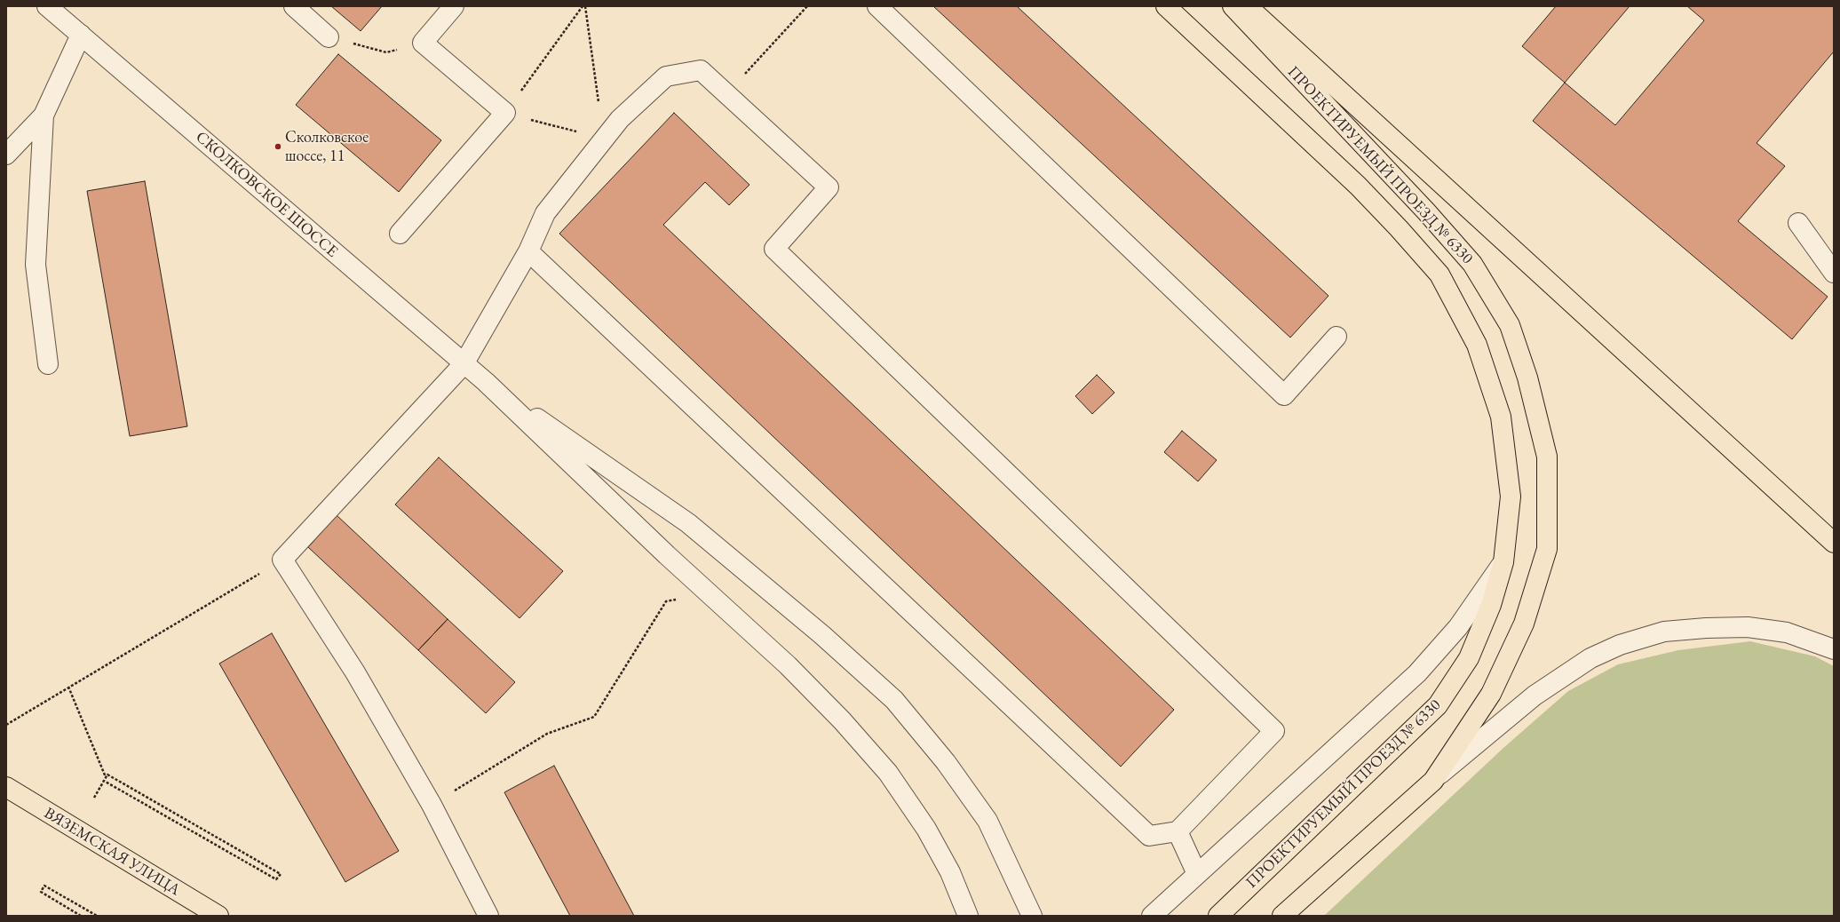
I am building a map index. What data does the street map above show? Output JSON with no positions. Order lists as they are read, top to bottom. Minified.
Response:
{"streets":{"main road":["ПРОЕКТИРУЕМЫЙ ПРОЕЗД № 6330","ВЯЗЕМСКАЯ УЛИЦА"],"street":["СКОЛКОВСКОЕ ШОССЕ"]},"places":["Сколковское шоссе, 11"]}
